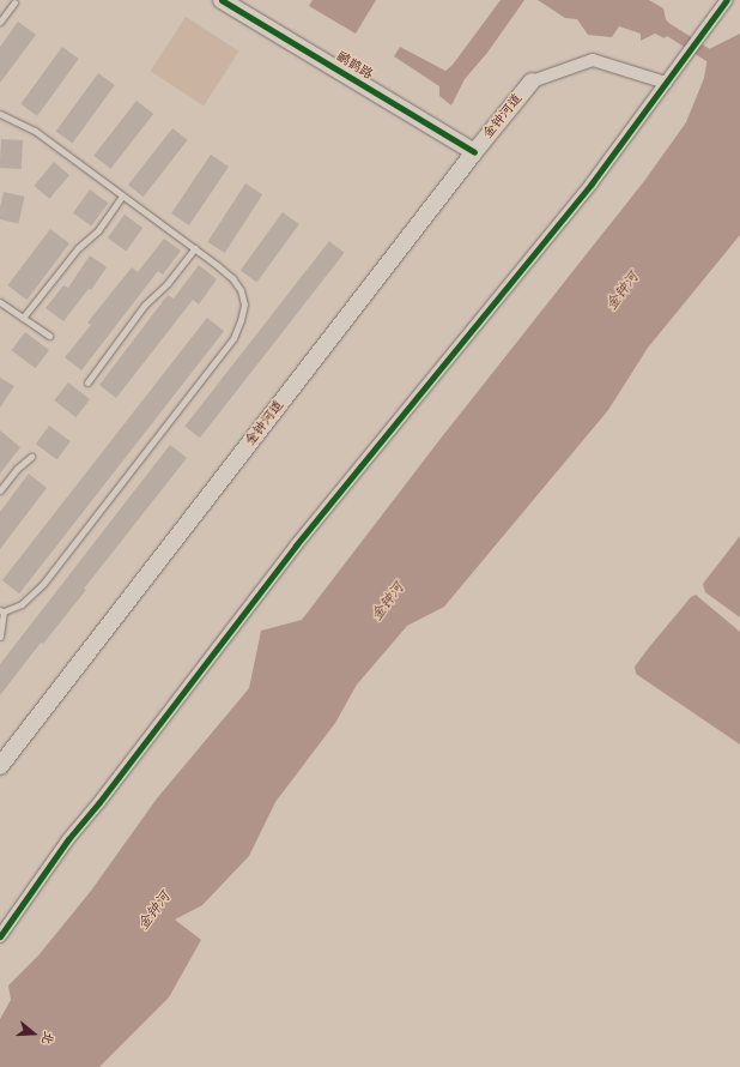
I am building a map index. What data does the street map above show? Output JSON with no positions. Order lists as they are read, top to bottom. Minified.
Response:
{"streets":{"street":["鹂鹊路","金钟河道"]},"crossings":[["鹂鹊路","金钟河道"]],"water":["金钟河"],"north":"right"}
